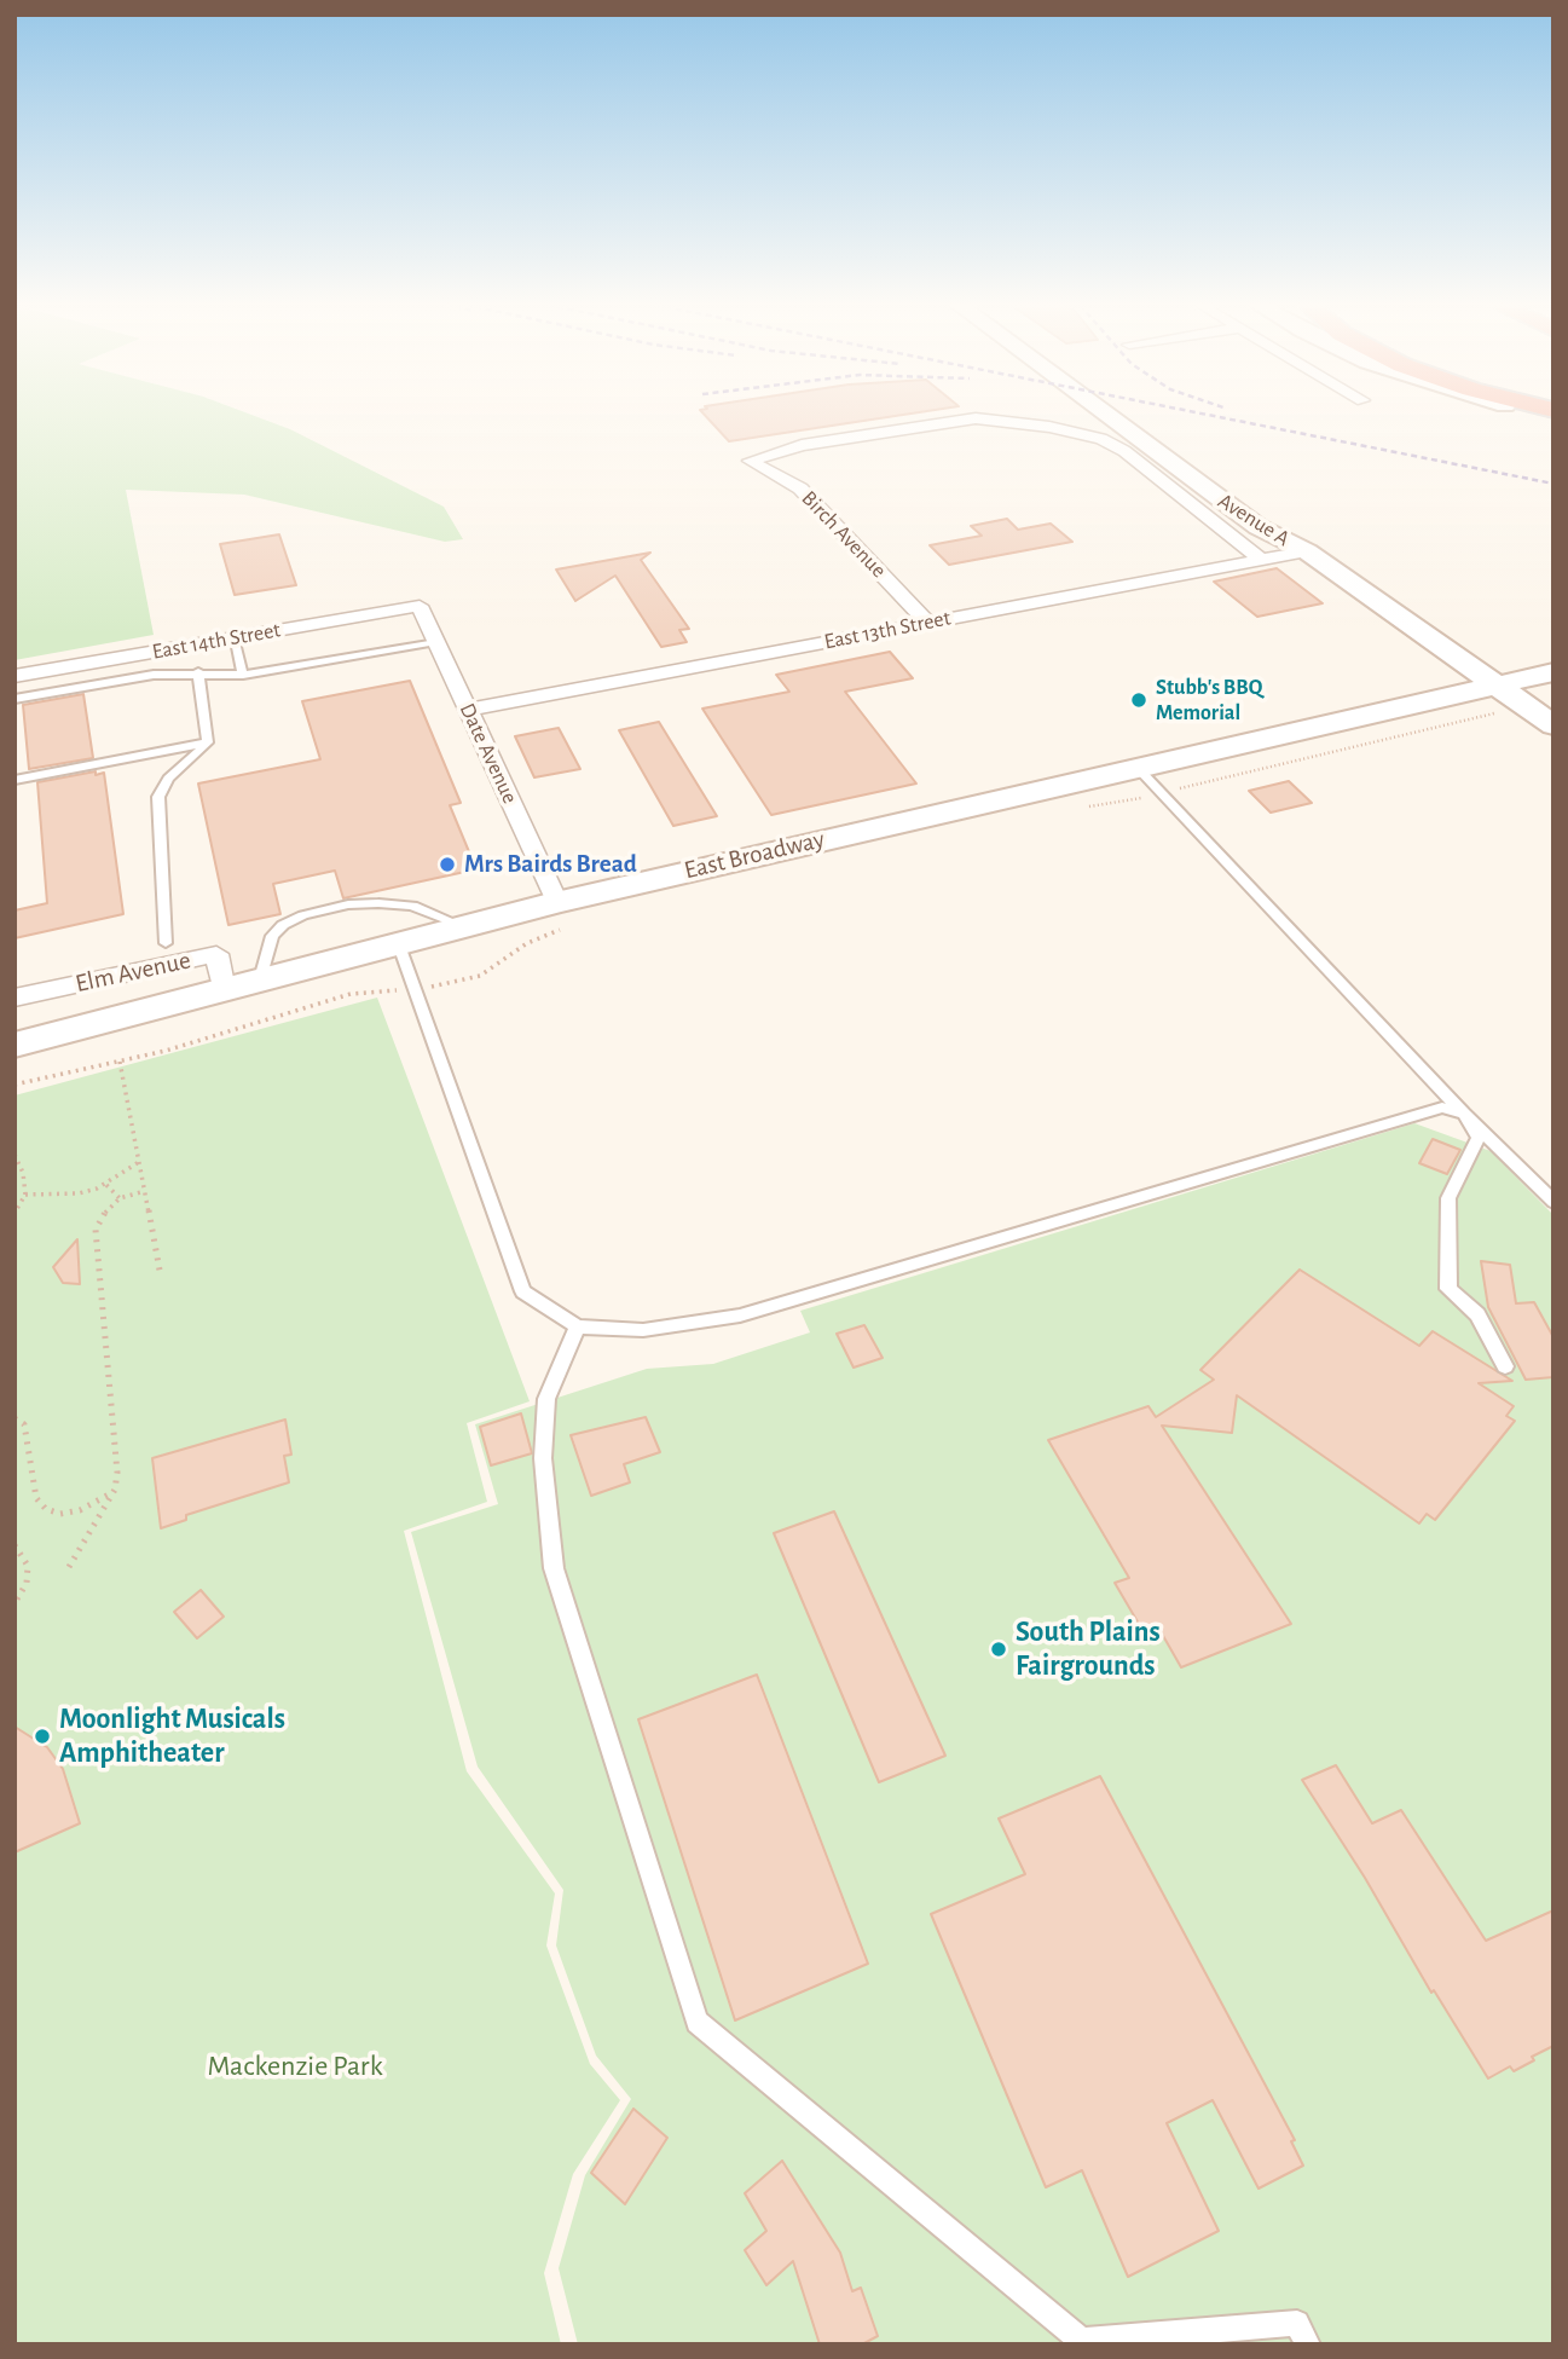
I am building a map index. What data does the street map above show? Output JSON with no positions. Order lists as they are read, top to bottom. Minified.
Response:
{"streets":{"main road":["Avenue A","East Broadway"],"street":["Birch Avenue","East 13th Street","East 14th Street","Date Avenue","Elm Avenue"]},"crossings":[["Avenue A","East 13th Street"],["Avenue A","East Broadway"],["Birch Avenue","East 13th Street"],["East 13th Street","Date Avenue"],["East 14th Street","Date Avenue"],["Date Avenue","East Broadway"],["East Broadway","Elm Avenue"]],"parks":["Mackenzie Park"],"places":["Stubb's BBQ Memorial","Mrs Bairds Bread","South Plains Fairgrounds","Moonlight Musicals Amphitheater"]}
